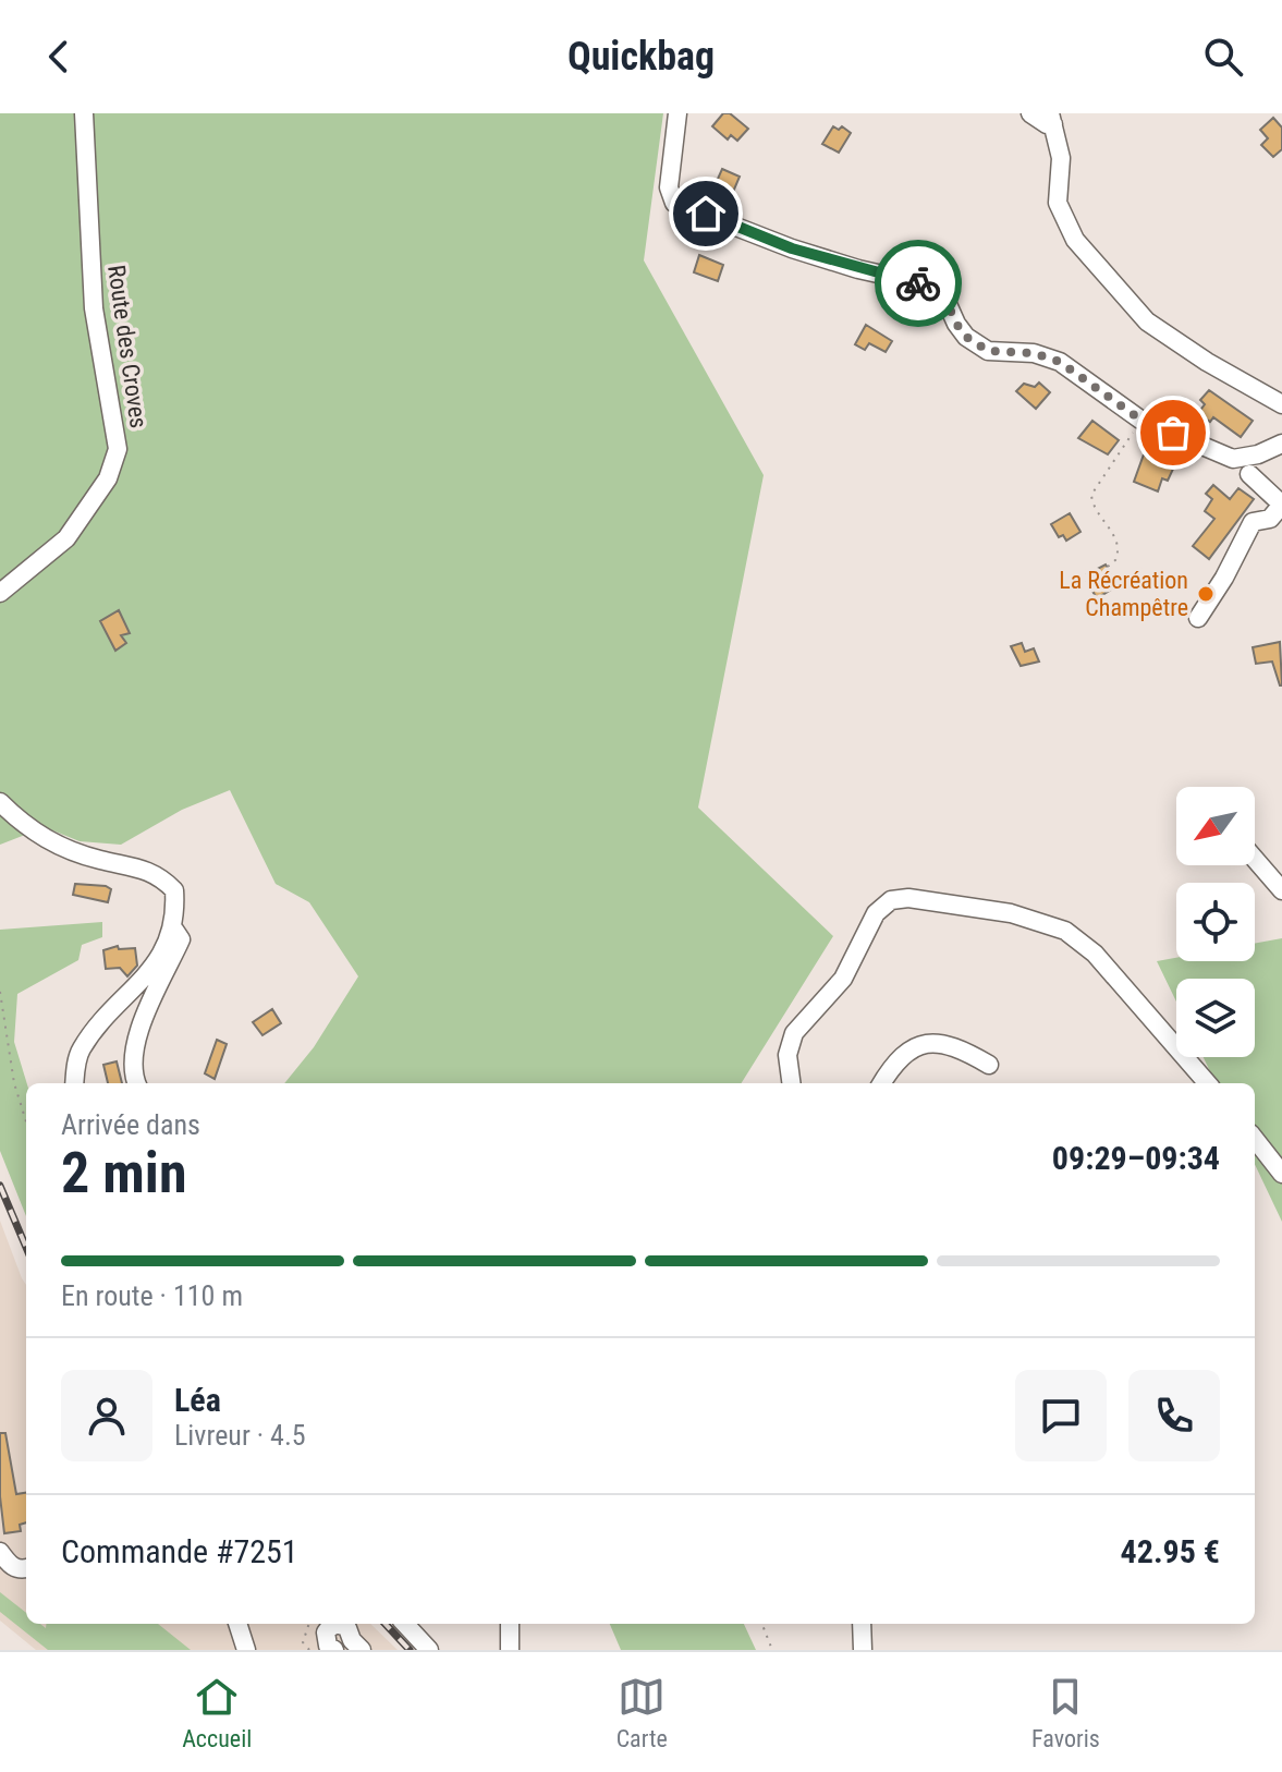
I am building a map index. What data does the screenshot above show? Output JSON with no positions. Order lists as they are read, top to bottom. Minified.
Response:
{"streets":{"street":["Route des Croves"]},"places":["La Récréation Champêtre"],"north":"bottom left","page":{"header":"Quickbag","heading":["2 min","Arrivée dans","09:29–09:34"],"panel":["Léa","Livreur · 4.5","Commande #7251","42.95 €"],"bar":"En route · 110 m","tabs":["Accueil","Carte","Favoris"]}}
